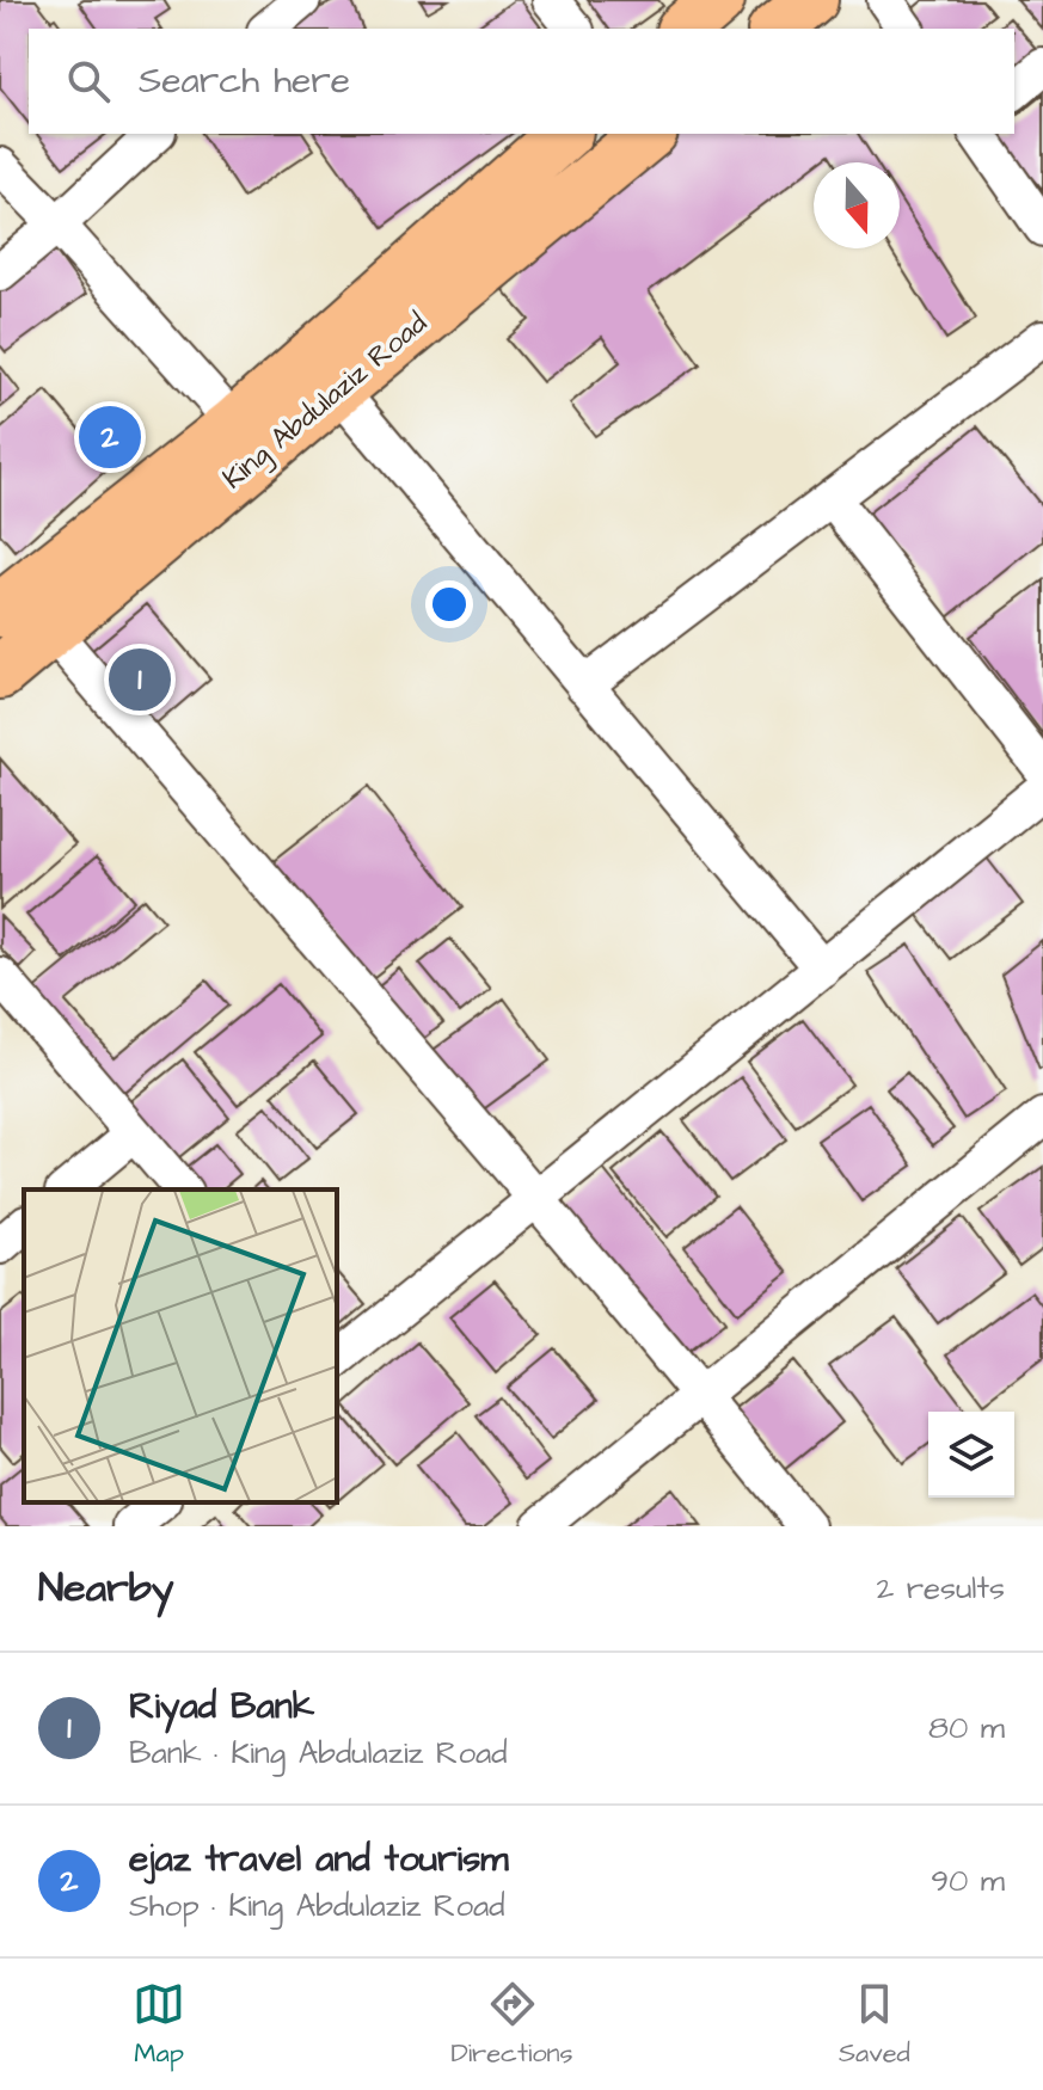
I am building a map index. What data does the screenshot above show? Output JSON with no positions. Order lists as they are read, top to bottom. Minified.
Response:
{"streets":{"highway":["King Abdulaziz Road"]},"north":"bottom","page":{"search":"Search here","pins":["2","1"],"heading":["Nearby","2 results"],"list":[{"mark":"1","name":"Riyad Bank","note":"Bank · King Abdulaziz Road","value":"80 m"},{"mark":"2","name":"ejaz travel and tourism","note":"Shop · King Abdulaziz Road","value":"90 m"}],"nav":["Map","Directions","Saved"]}}
